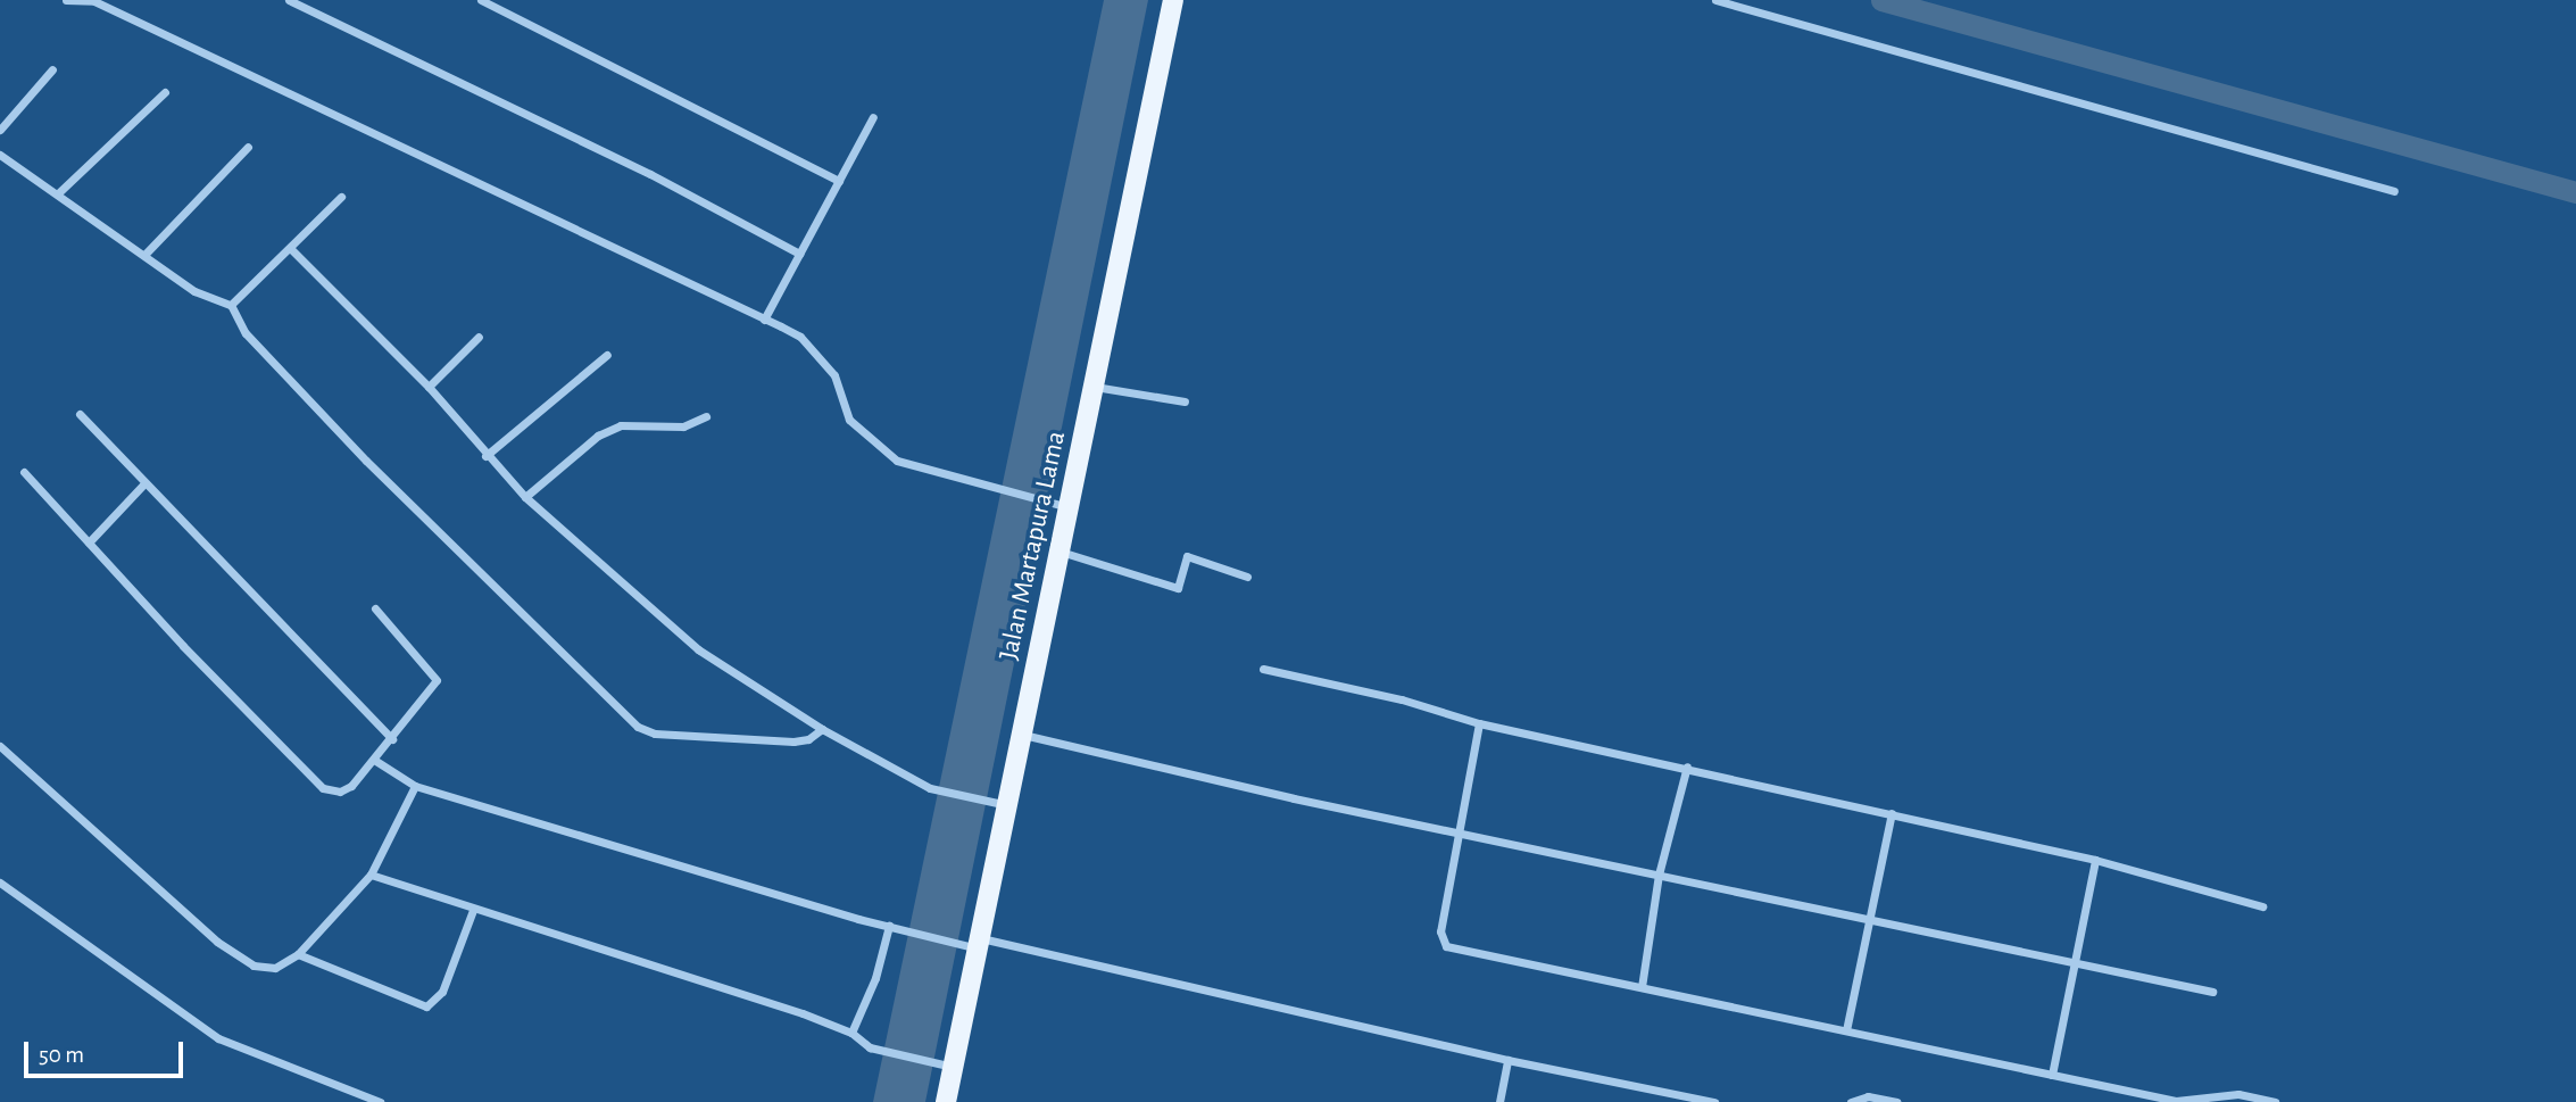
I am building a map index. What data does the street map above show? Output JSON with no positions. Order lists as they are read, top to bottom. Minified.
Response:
{"streets":{"main road":["Jalan Martapura Lama"]},"scale_bar":"50 m"}
